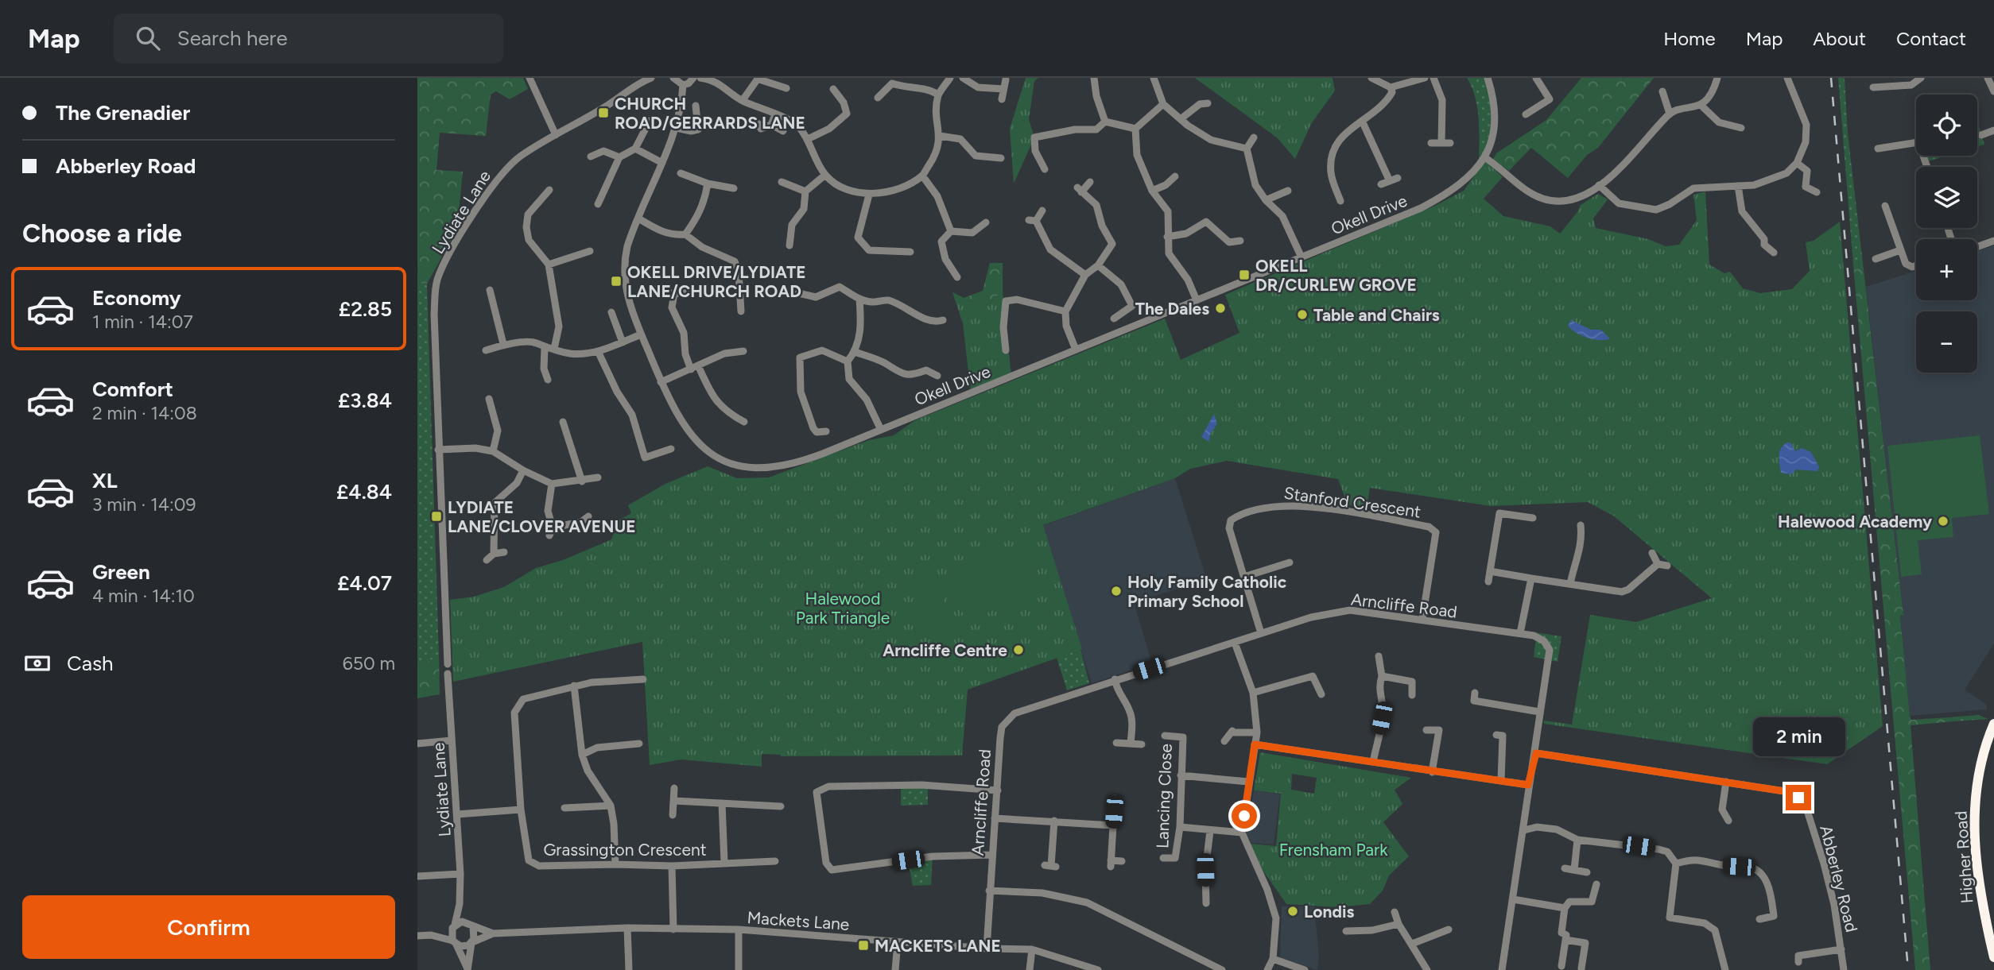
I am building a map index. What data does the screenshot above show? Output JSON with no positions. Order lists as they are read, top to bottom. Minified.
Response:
{"streets":{"highway":["Higher Road"],"street":["Lydiate Lane","Okell Drive","Stanford Crescent","Arncliffe Road","Lancing Close","Grassington Crescent","Abberley Road","Mackets Lane"]},"crossings":[["Lydiate Lane","Mackets Lane"],["Stanford Crescent","Arncliffe Road"],["Arncliffe Road","Abberley Road"],["Arncliffe Road","Mackets Lane"]],"parks":["Halewood Park Triangle","Frensham Park"],"places":{"transit":["CHURCH ROAD/GERRARDS LANE","OKELL DR/CURLEW GROVE","OKELL DRIVE/LYDIATE LANE/CHURCH ROAD","LYDIATE LANE/CLOVER AVENUE","MACKETS LANE"],"other":["The Dales","Table and Chairs","Halewood Academy","Holy Family Catholic Primary School","Arncliffe Centre","Londis"]},"page":{"header":"Map","search":"Search here","nav":["Home","Map","About","Contact"],"banner":["The Grenadier","Abberley Road"],"map_buttons":["+","−"],"heading":"Choose a ride","list":[{"name":"Economy","note":"1 min · 14:07","value":"£2.85"},{"name":"Comfort","note":"2 min · 14:08","value":"£3.84"},{"name":"XL","note":"3 min · 14:09","value":"£4.84"},{"name":"Green","note":"4 min · 14:10","value":"£4.07"}],"pay":["Cash","650 m"],"bubble":"2 min","buttons":"Confirm"}}
